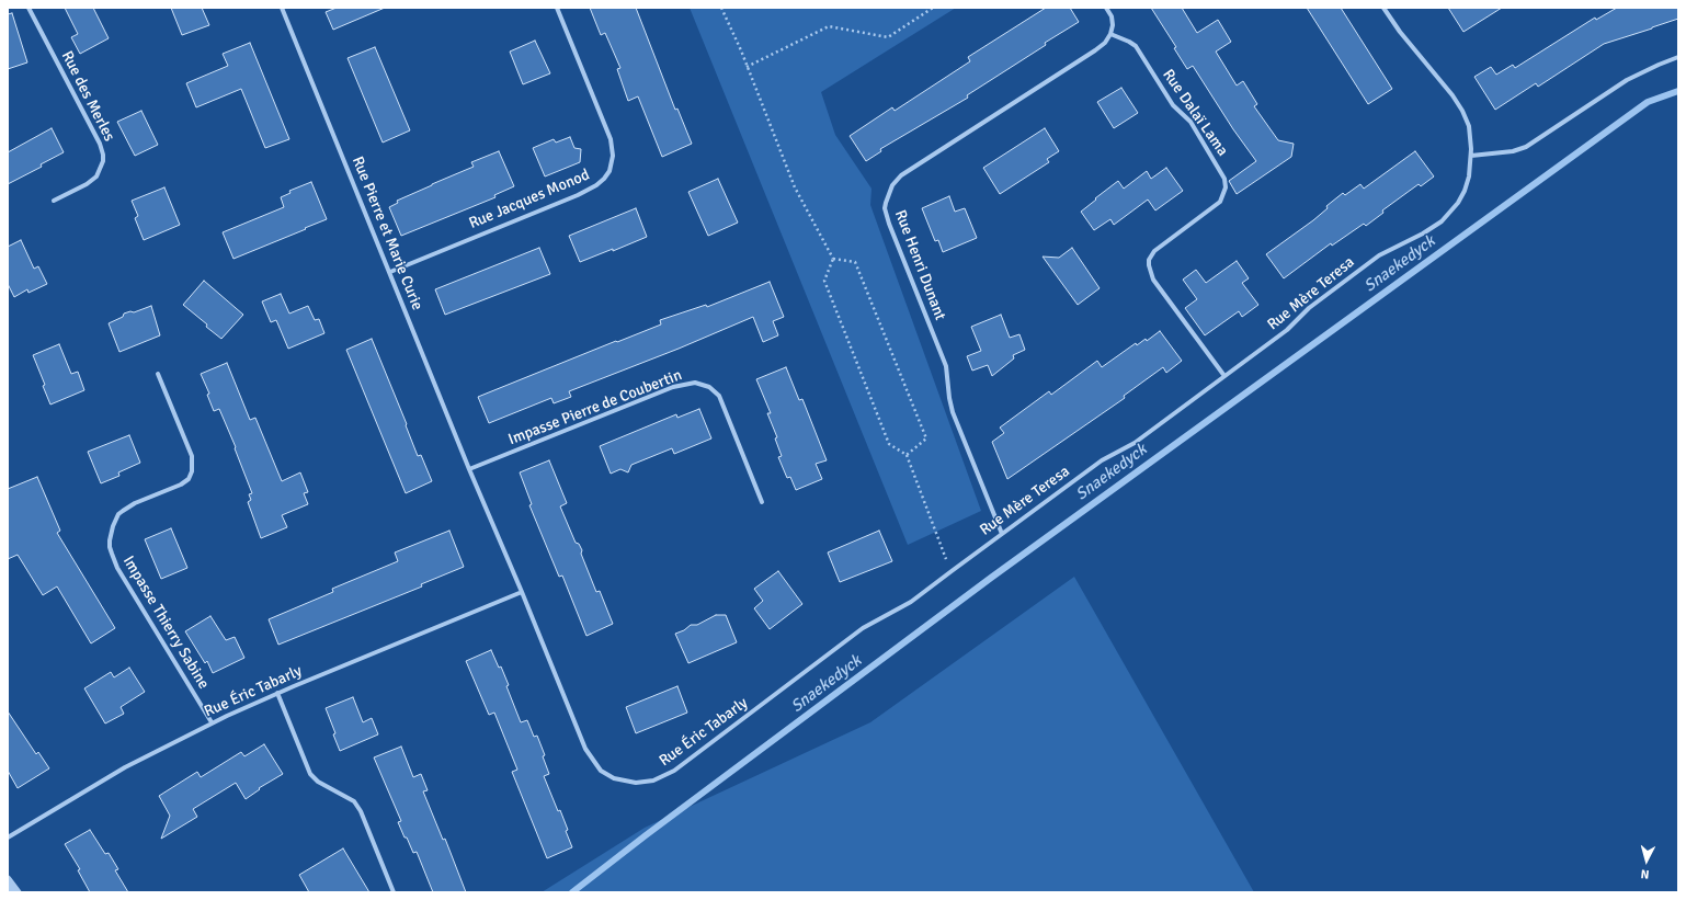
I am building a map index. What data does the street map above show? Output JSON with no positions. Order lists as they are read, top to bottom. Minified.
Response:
{"streets":{"street":["Rue des Merles","Rue Dalaï Lama","Rue Jacques Monod","Rue Pierre et Marie Curie","Rue Henri Dunant","Rue Mère Teresa","Impasse Pierre de Coubertin","Impasse Thierry Sabine","Rue Éric Tabarly"]},"crossings":[["Rue Dalaï Lama","Rue Henri Dunant"],["Rue Dalaï Lama","Rue Mère Teresa"],["Rue Jacques Monod","Rue Pierre et Marie Curie"],["Rue Pierre et Marie Curie","Impasse Pierre de Coubertin"],["Rue Pierre et Marie Curie","Rue Éric Tabarly"],["Rue Henri Dunant","Rue Mère Teresa"],["Rue Mère Teresa","Rue Éric Tabarly"],["Impasse Pierre de Coubertin","Rue Éric Tabarly"],["Impasse Thierry Sabine","Rue Éric Tabarly"]],"water":["Snaekedyck"],"north":"bottom"}
